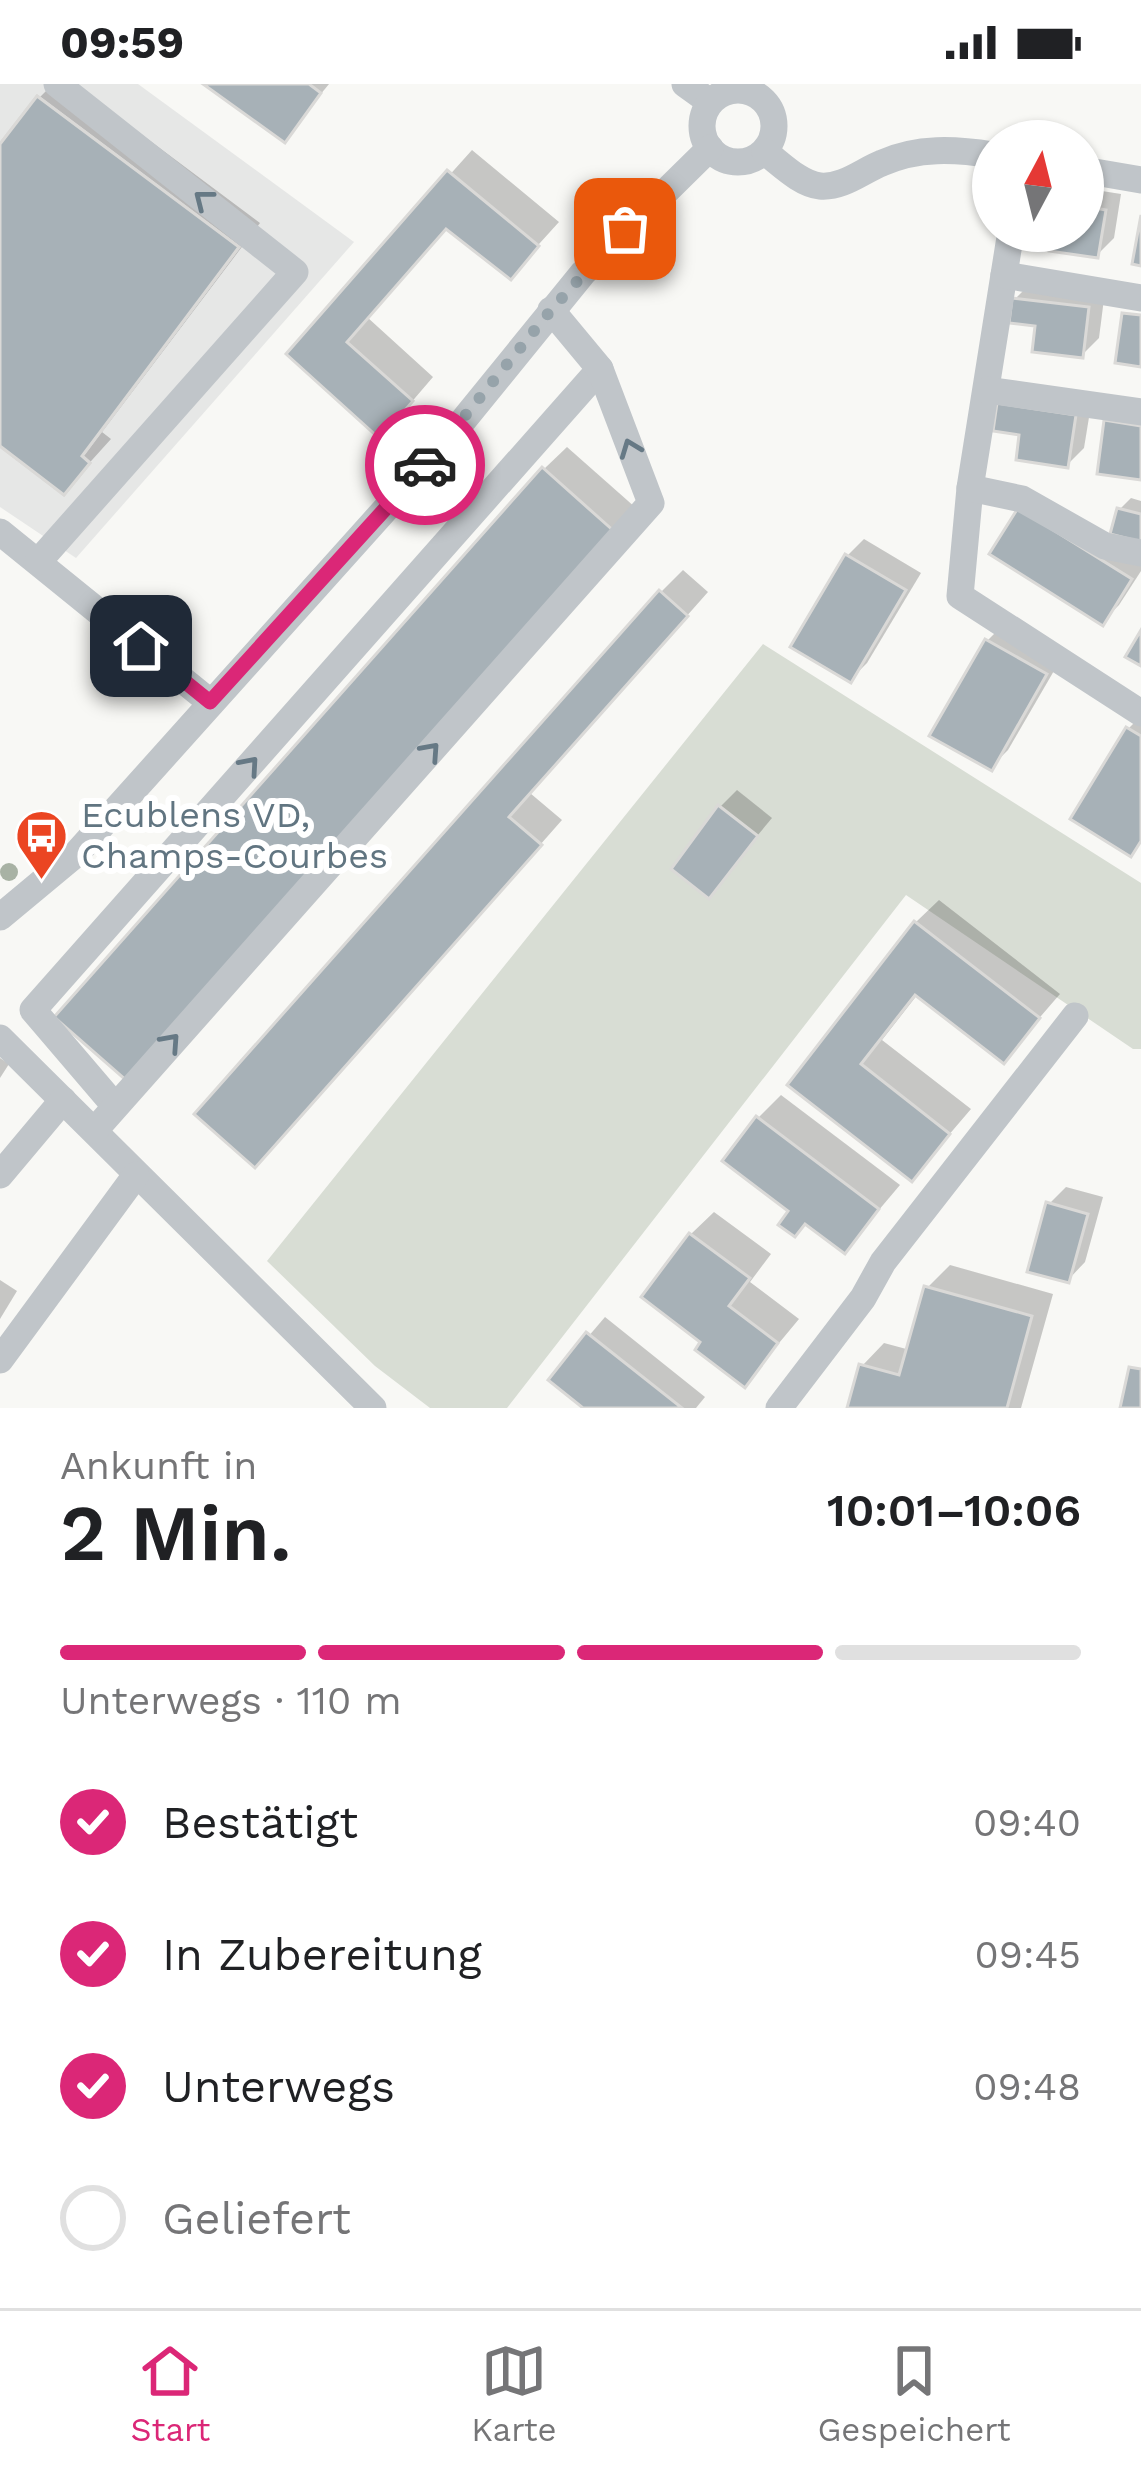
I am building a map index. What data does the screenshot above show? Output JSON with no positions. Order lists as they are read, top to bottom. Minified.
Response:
{"places":{"bus stop":["Ecublens VD, Champs-Courbes"]},"north":"top","page":{"status":"09:59","heading":["2 Min.","Ankunft in","10:01–10:06"],"bar":"Unterwegs · 110 m","list":[["Bestätigt","09:40"],["In Zubereitung","09:45"],["Unterwegs","09:48"],"Geliefert"],"tabs":["Start","Karte","Gespeichert"]}}
